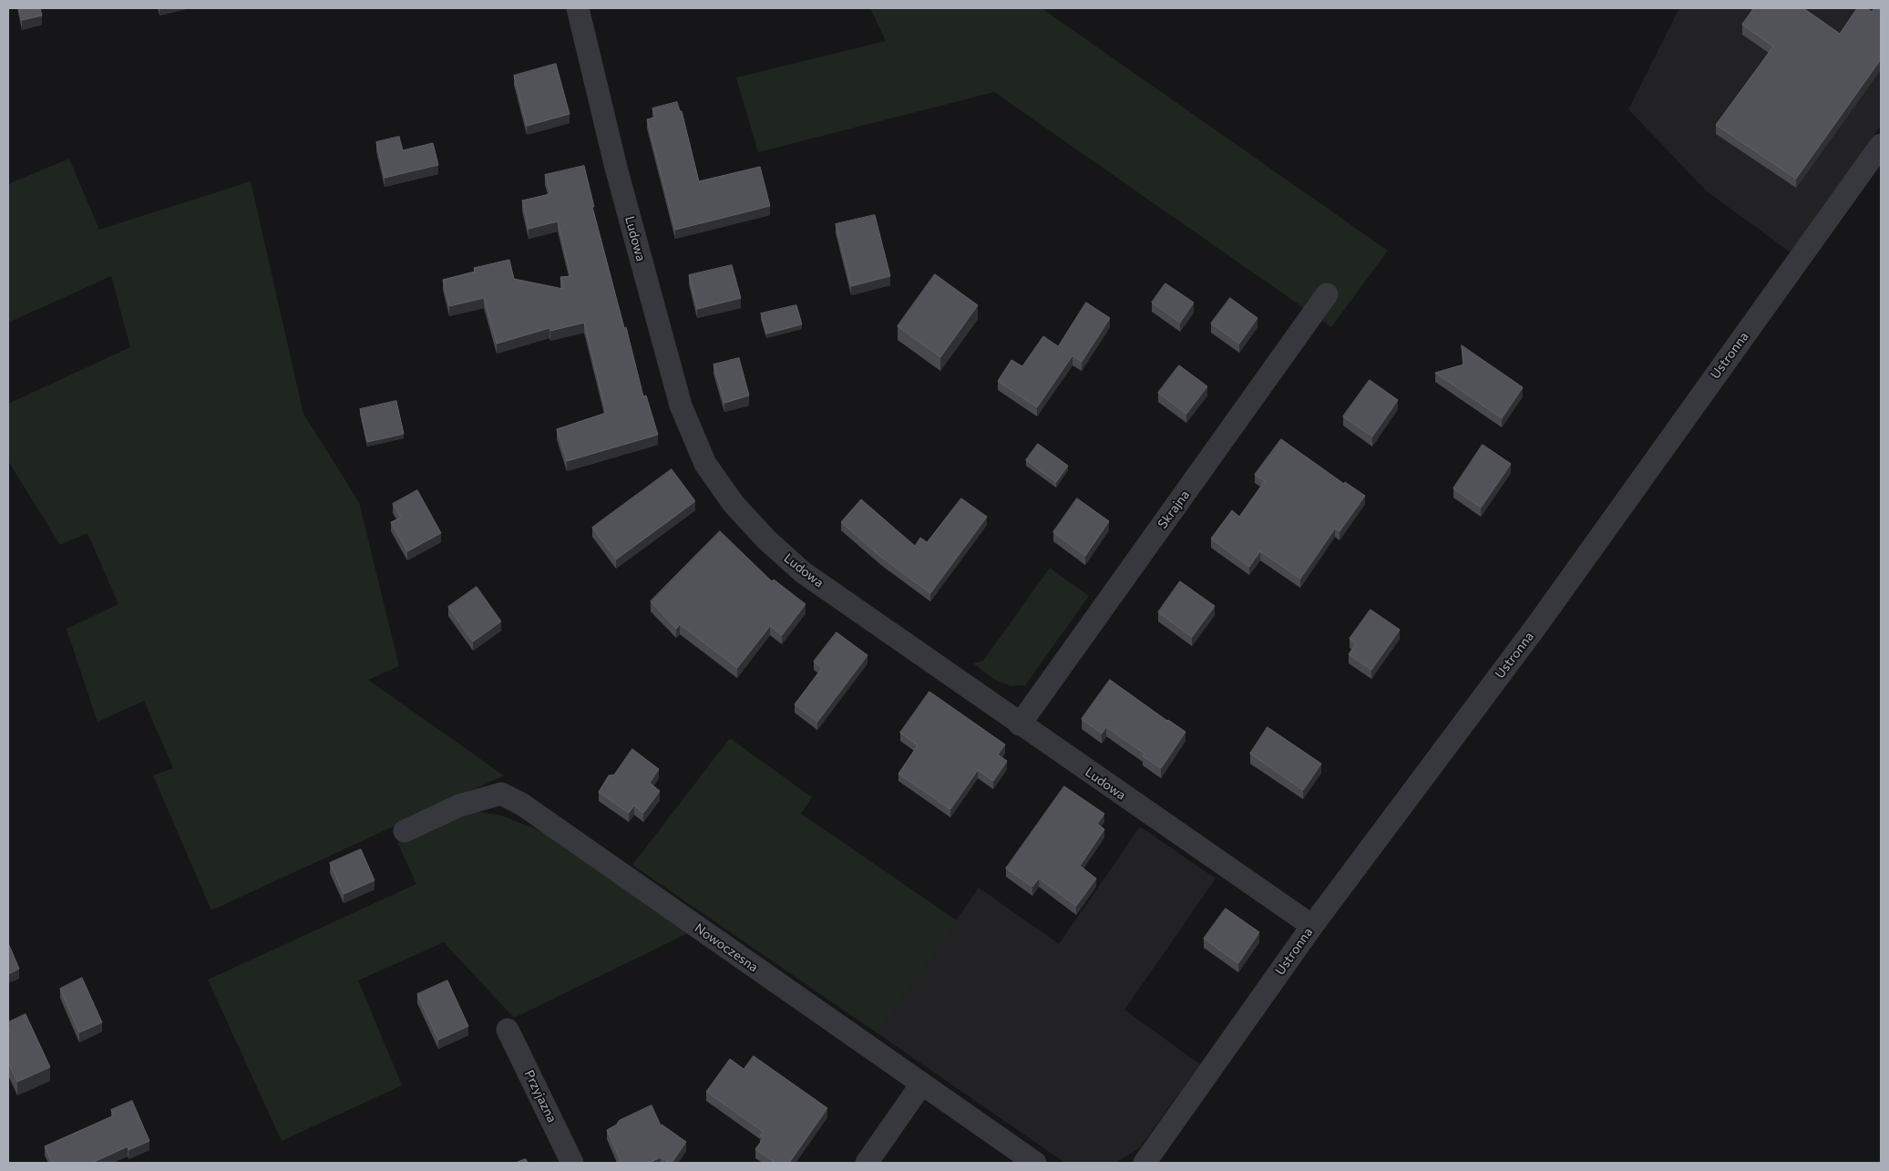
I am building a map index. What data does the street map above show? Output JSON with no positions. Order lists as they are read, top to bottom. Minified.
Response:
{"streets":{"street":["Ludowa","Ustronna","Skrajna","Nowoczesna","Przyjazna"]},"crossings":[["Ludowa","Ustronna"],["Ludowa","Skrajna"]]}
